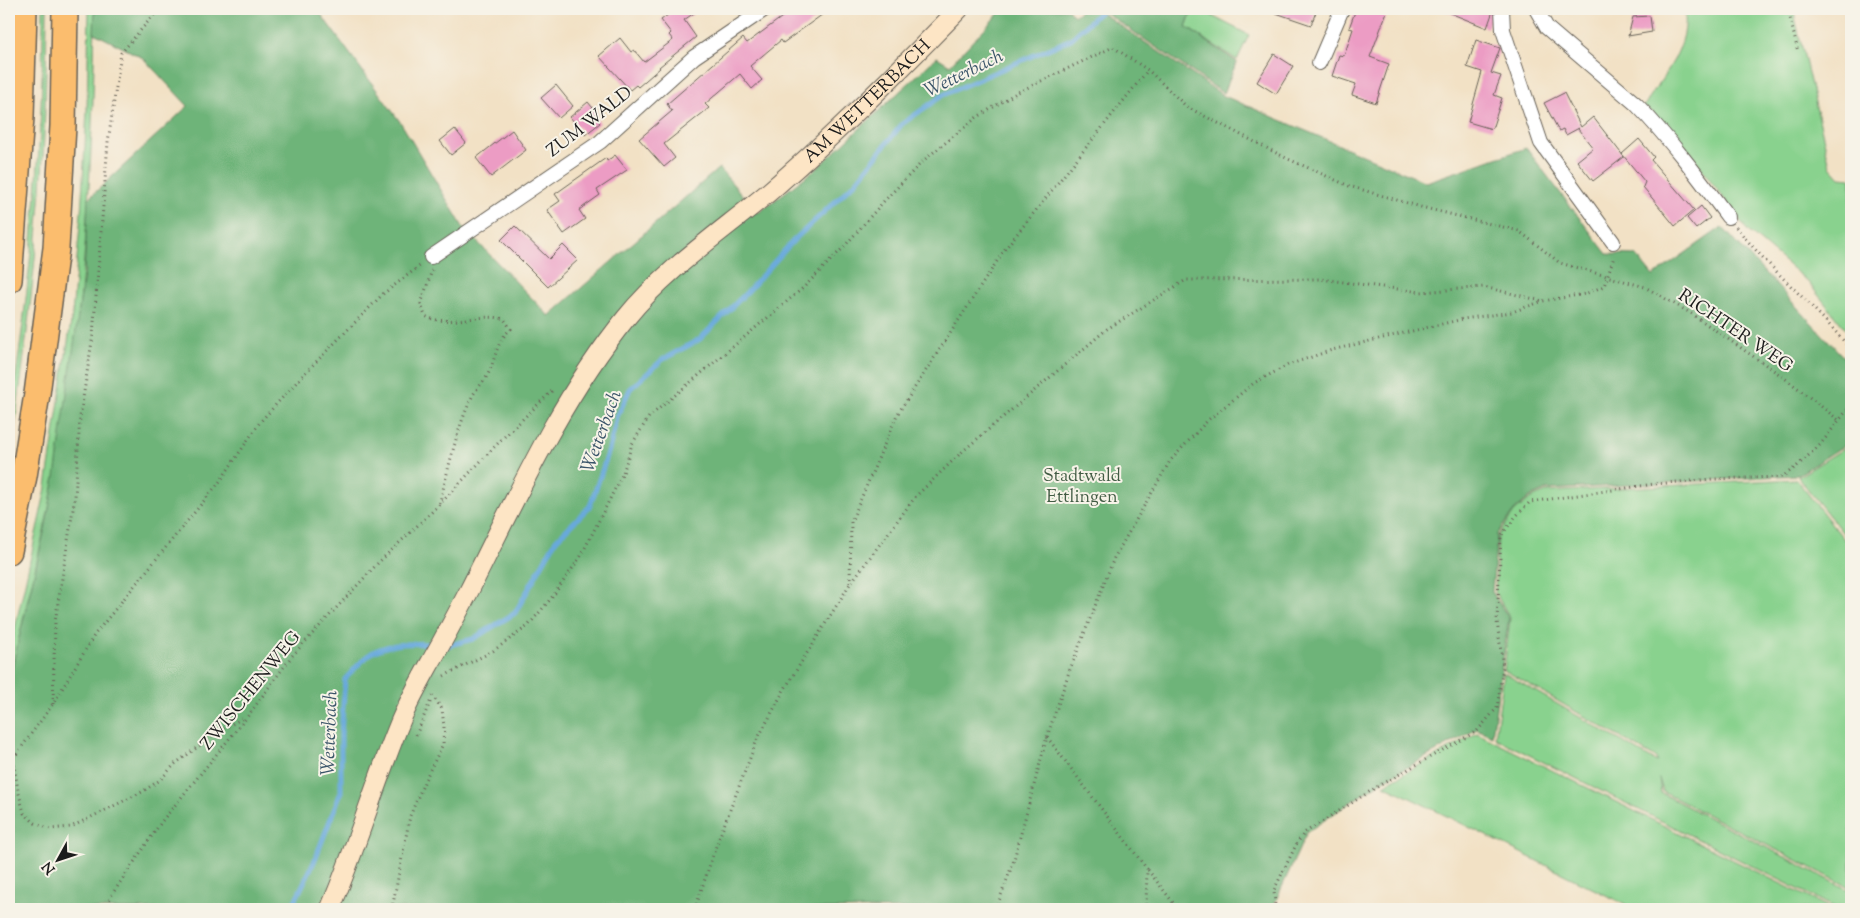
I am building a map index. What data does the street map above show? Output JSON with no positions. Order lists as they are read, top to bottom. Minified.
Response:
{"streets":{"main road":["AM WETTERBACH"],"street":["ZUM WALD"],"path":["RICHTER WEG","ZWISCHENWEG"]},"crossings":[["AM WETTERBACH","ZWISCHENWEG"]],"water":["Wetterbach"],"parks":["Stadtwald Ettlingen"],"north":"bottom left"}
